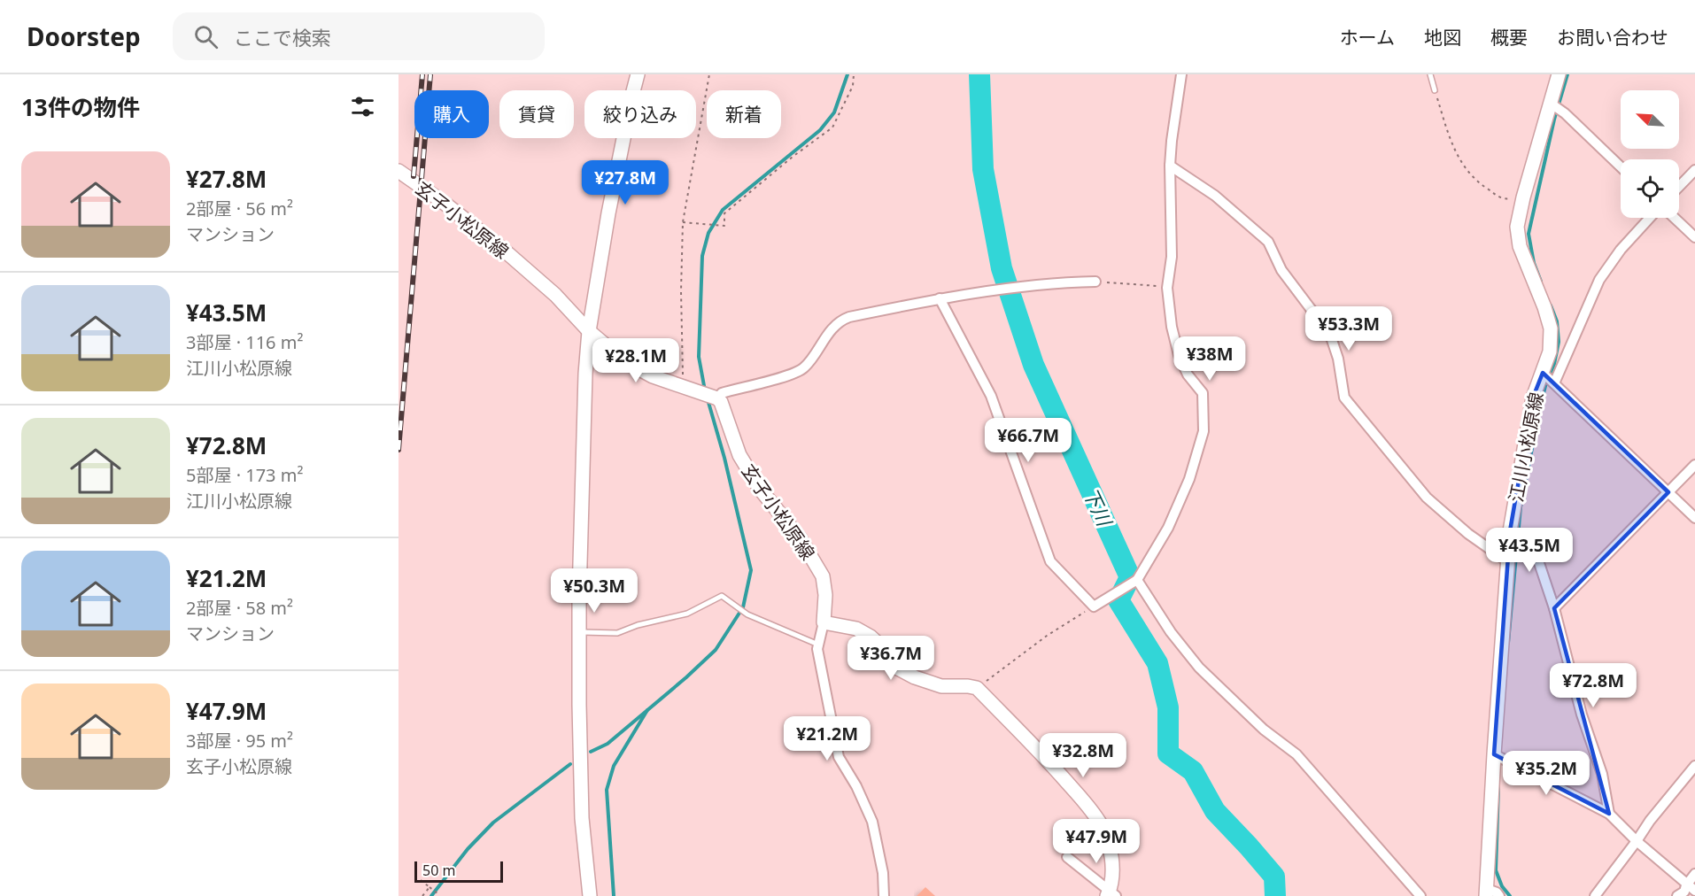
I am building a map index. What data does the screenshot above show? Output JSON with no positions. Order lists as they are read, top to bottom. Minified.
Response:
{"streets":{"main road":["玄子小松原線","江川小松原線"]},"water":["下川"],"scale_bar":"50 m","north":"top left","page":{"header":"Doorstep","search":"ここで検索","nav":["ホーム","地図","概要","お問い合わせ"],"heading":"13件の物件","chip":["購入","賃貸","絞り込み","新着"],"list":[{"name":"¥27.8M","note":"2部屋 · 56 m² · マンション"},{"name":"¥43.5M","note":"3部屋 · 116 m² · 江川小松原線"},{"name":"¥72.8M","note":"5部屋 · 173 m² · 江川小松原線"},{"name":"¥21.2M","note":"2部屋 · 58 m² · マンション"},{"name":"¥47.9M","note":"3部屋 · 95 m² · 玄子小松原線"}],"price":["¥27.8M","¥53.3M","¥38M","¥28.1M","¥66.7M","¥43.5M","¥50.3M","¥36.7M","¥72.8M","¥21.2M","¥32.8M","¥35.2M","¥47.9M"],"scale":"50 m"}}
